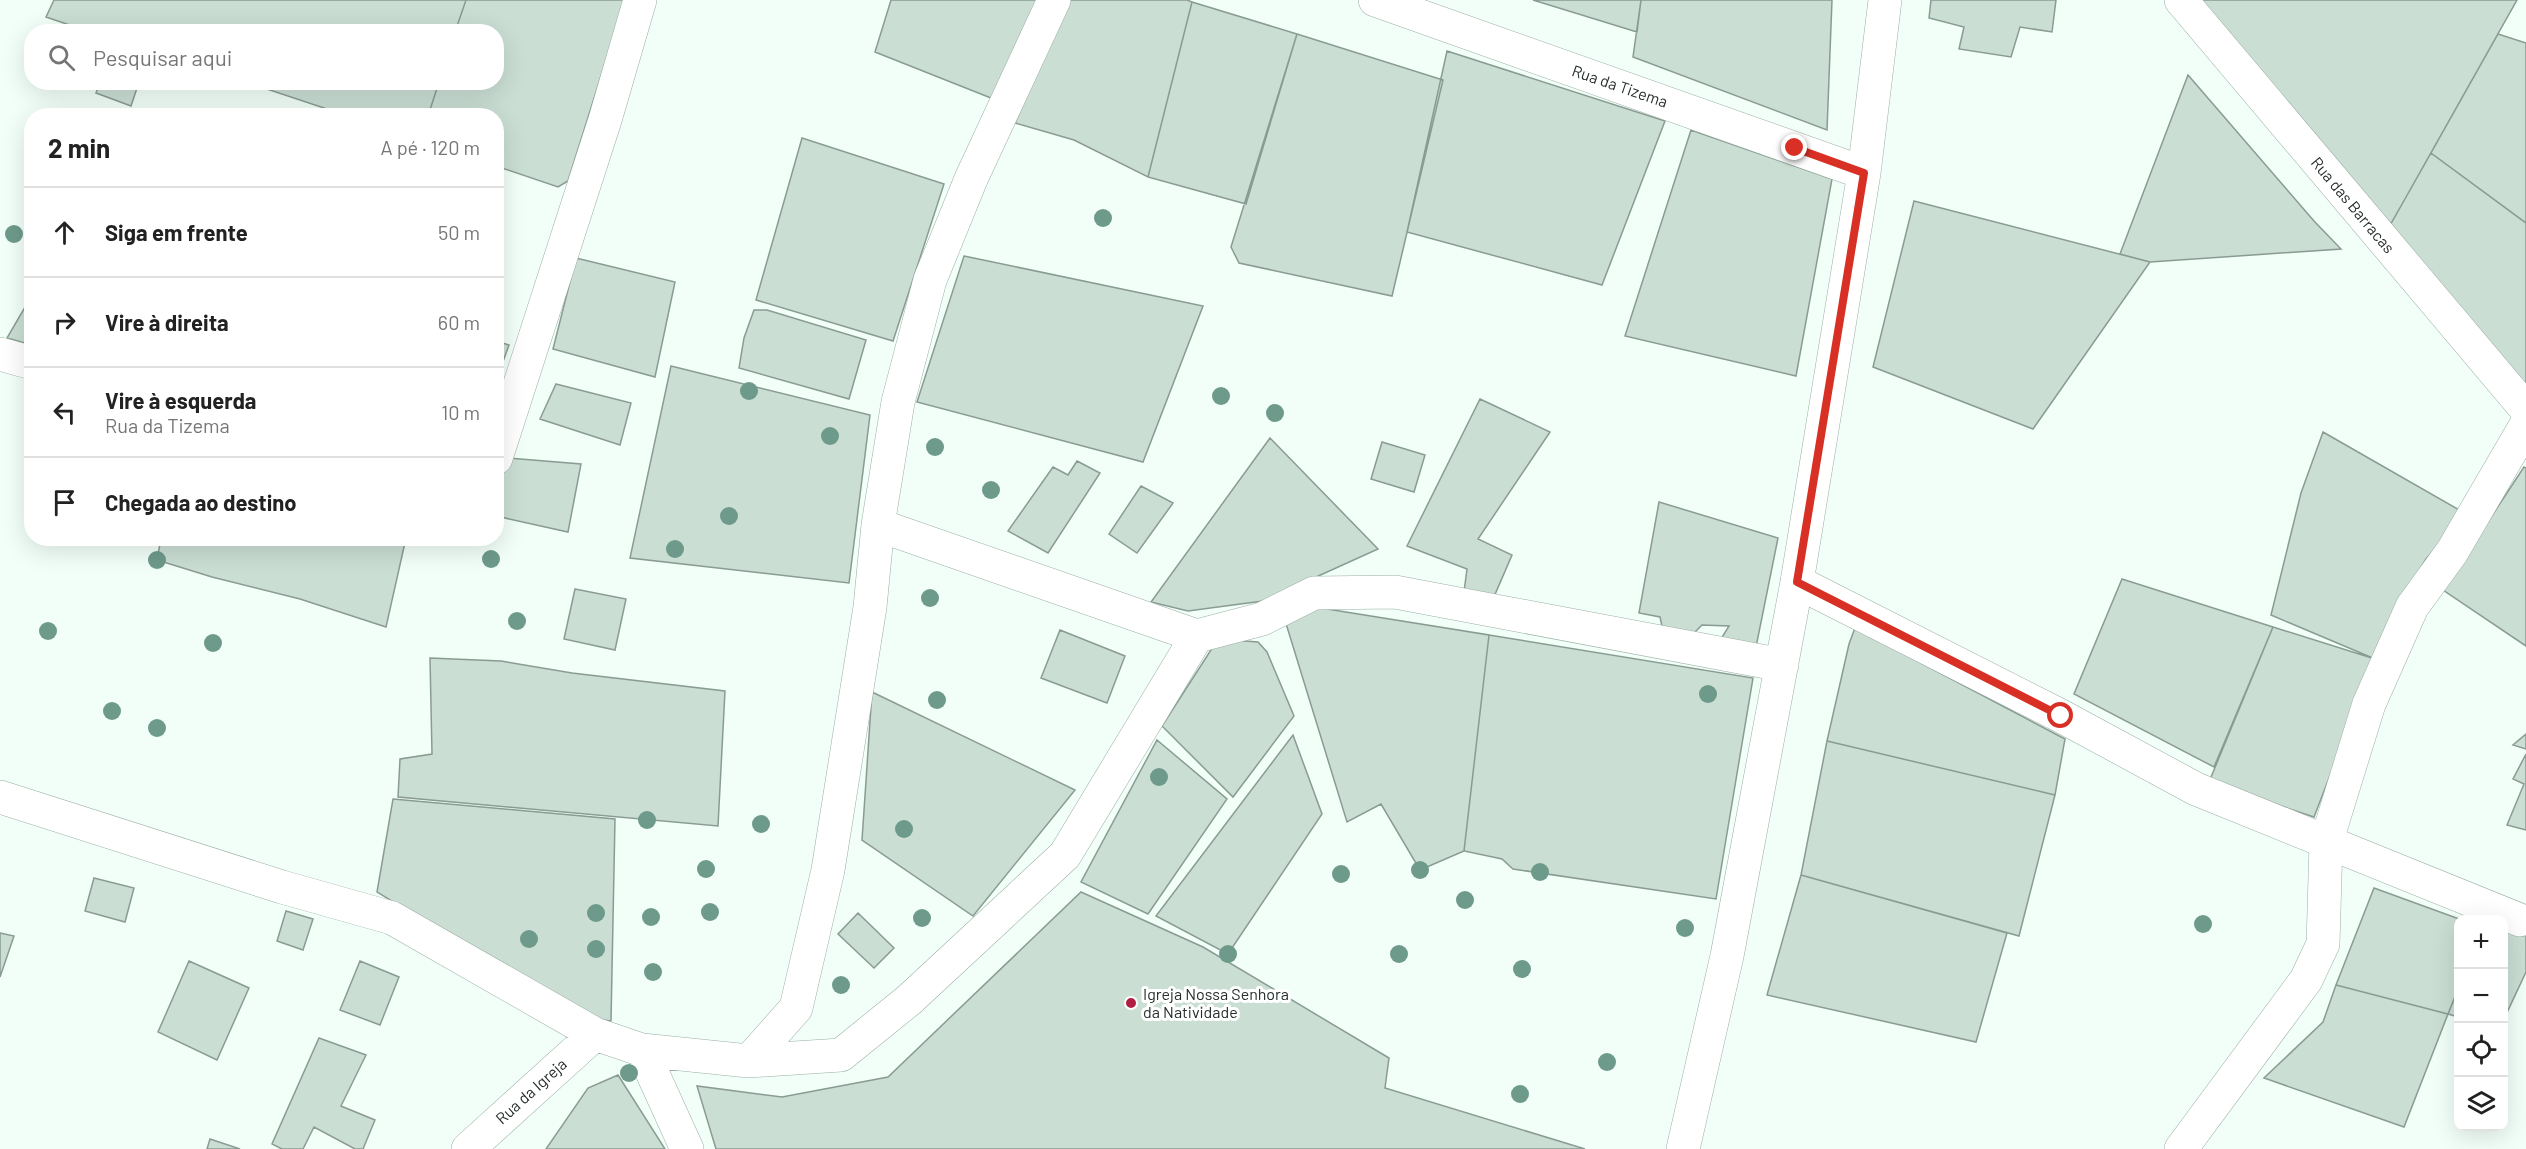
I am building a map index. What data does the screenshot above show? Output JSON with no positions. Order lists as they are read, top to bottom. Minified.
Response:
{"streets":{"street":["Rua da Tizema","Rua das Barracas","Rua da Igreja"]},"places":["Igreja Nossa Senhora da Natividade"],"page":{"search":"Pesquisar aqui","heading":["2 min","A pé · 120 m"],"list":[["Siga em frente","50 m"],["Vire à direita","60 m"],["Vire à esquerda","Rua da Tizema","10 m"],"Chegada ao destino"],"map_buttons":["+","−"]}}
